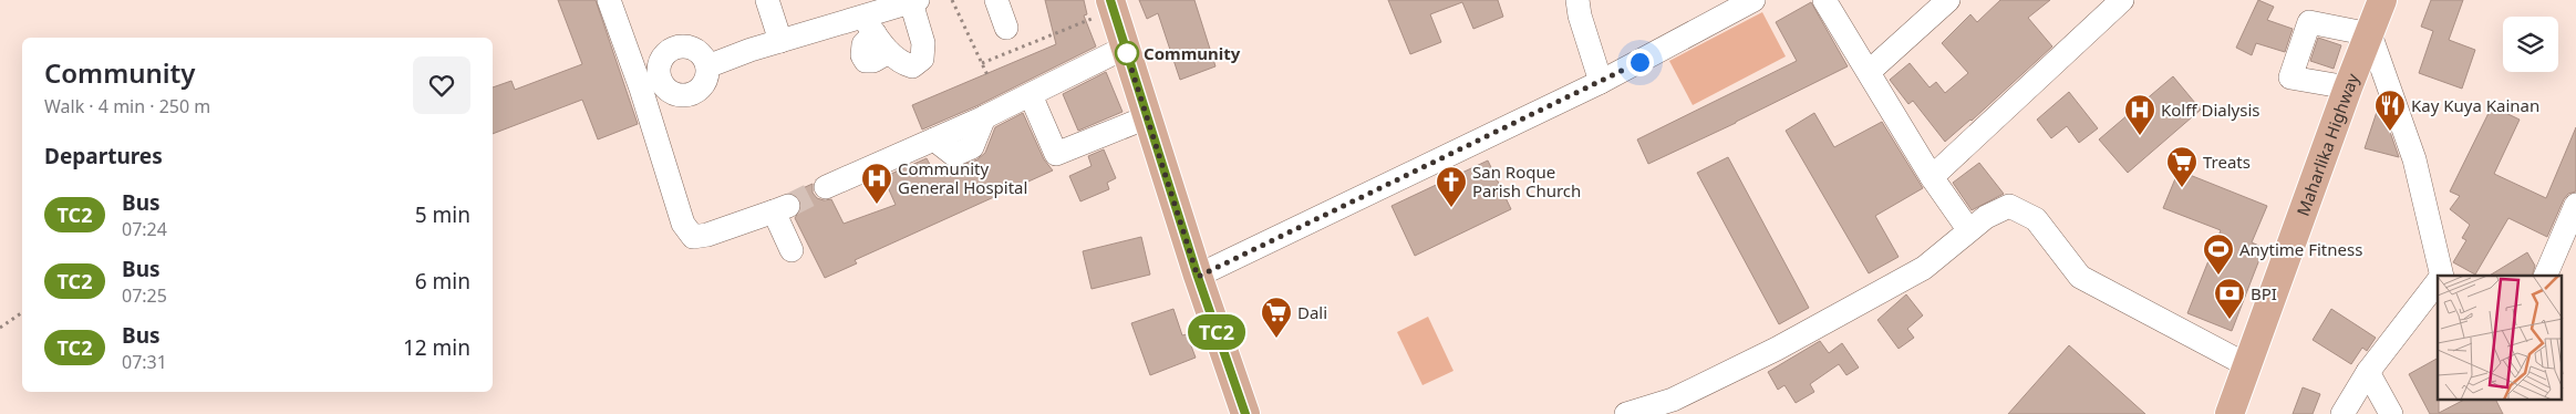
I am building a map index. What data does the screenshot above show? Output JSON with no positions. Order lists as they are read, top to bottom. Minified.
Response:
{"streets":{"main road":["Maharlika Highway"]},"places":{"other":["Community"],"restaurant":["Kay Kuya Kainan"],"hospital":["Kolff Dialysis","Community General Hospital"],"supermarket":["Treats","Dali"],"church":["San Roque Parish Church"],"sports":["Anytime Fitness"],"bank":["BPI"]},"lines":["bus line TC2"],"page":{"on_map":"TC2","heading":[["Community","Walk · 4 min · 250 m"],"Departures"],"list":[{"mark":"TC2","name":"Bus","note":"07:24","value":"5 min"},{"mark":"TC2","name":"Bus","note":"07:25","value":"6 min"},{"mark":"TC2","name":"Bus","note":"07:31","value":"12 min"}]}}
